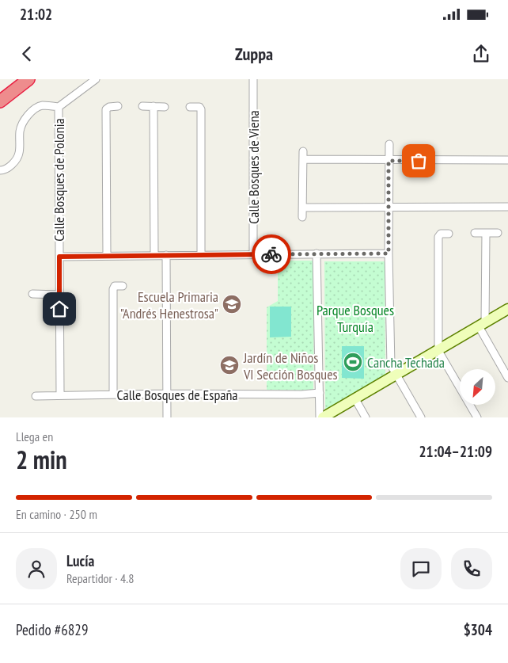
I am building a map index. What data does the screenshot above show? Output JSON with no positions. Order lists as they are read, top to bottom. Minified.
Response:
{"streets":{"street":["Calle Bosques de Viena","Calle Bosques de Polonia","Calle Bosques de España"]},"crossings":[["Calle Bosques de Polonia","Calle Bosques de España"]],"parks":["Parque Bosques Turquía"],"places":{"school or university":["Escuela Primaria \"Andrés Henestrosa\"","Jardín de Niños VI Sección Bosques"],"sports":["Cancha Techada"]},"north":"bottom left","page":{"status":"21:02","header":"Zuppa","heading":["2 min","Llega en","21:04–21:09"],"panel":["Lucía","Repartidor · 4.8","Pedido #6829","$304"],"bar":"En camino · 250 m"}}
